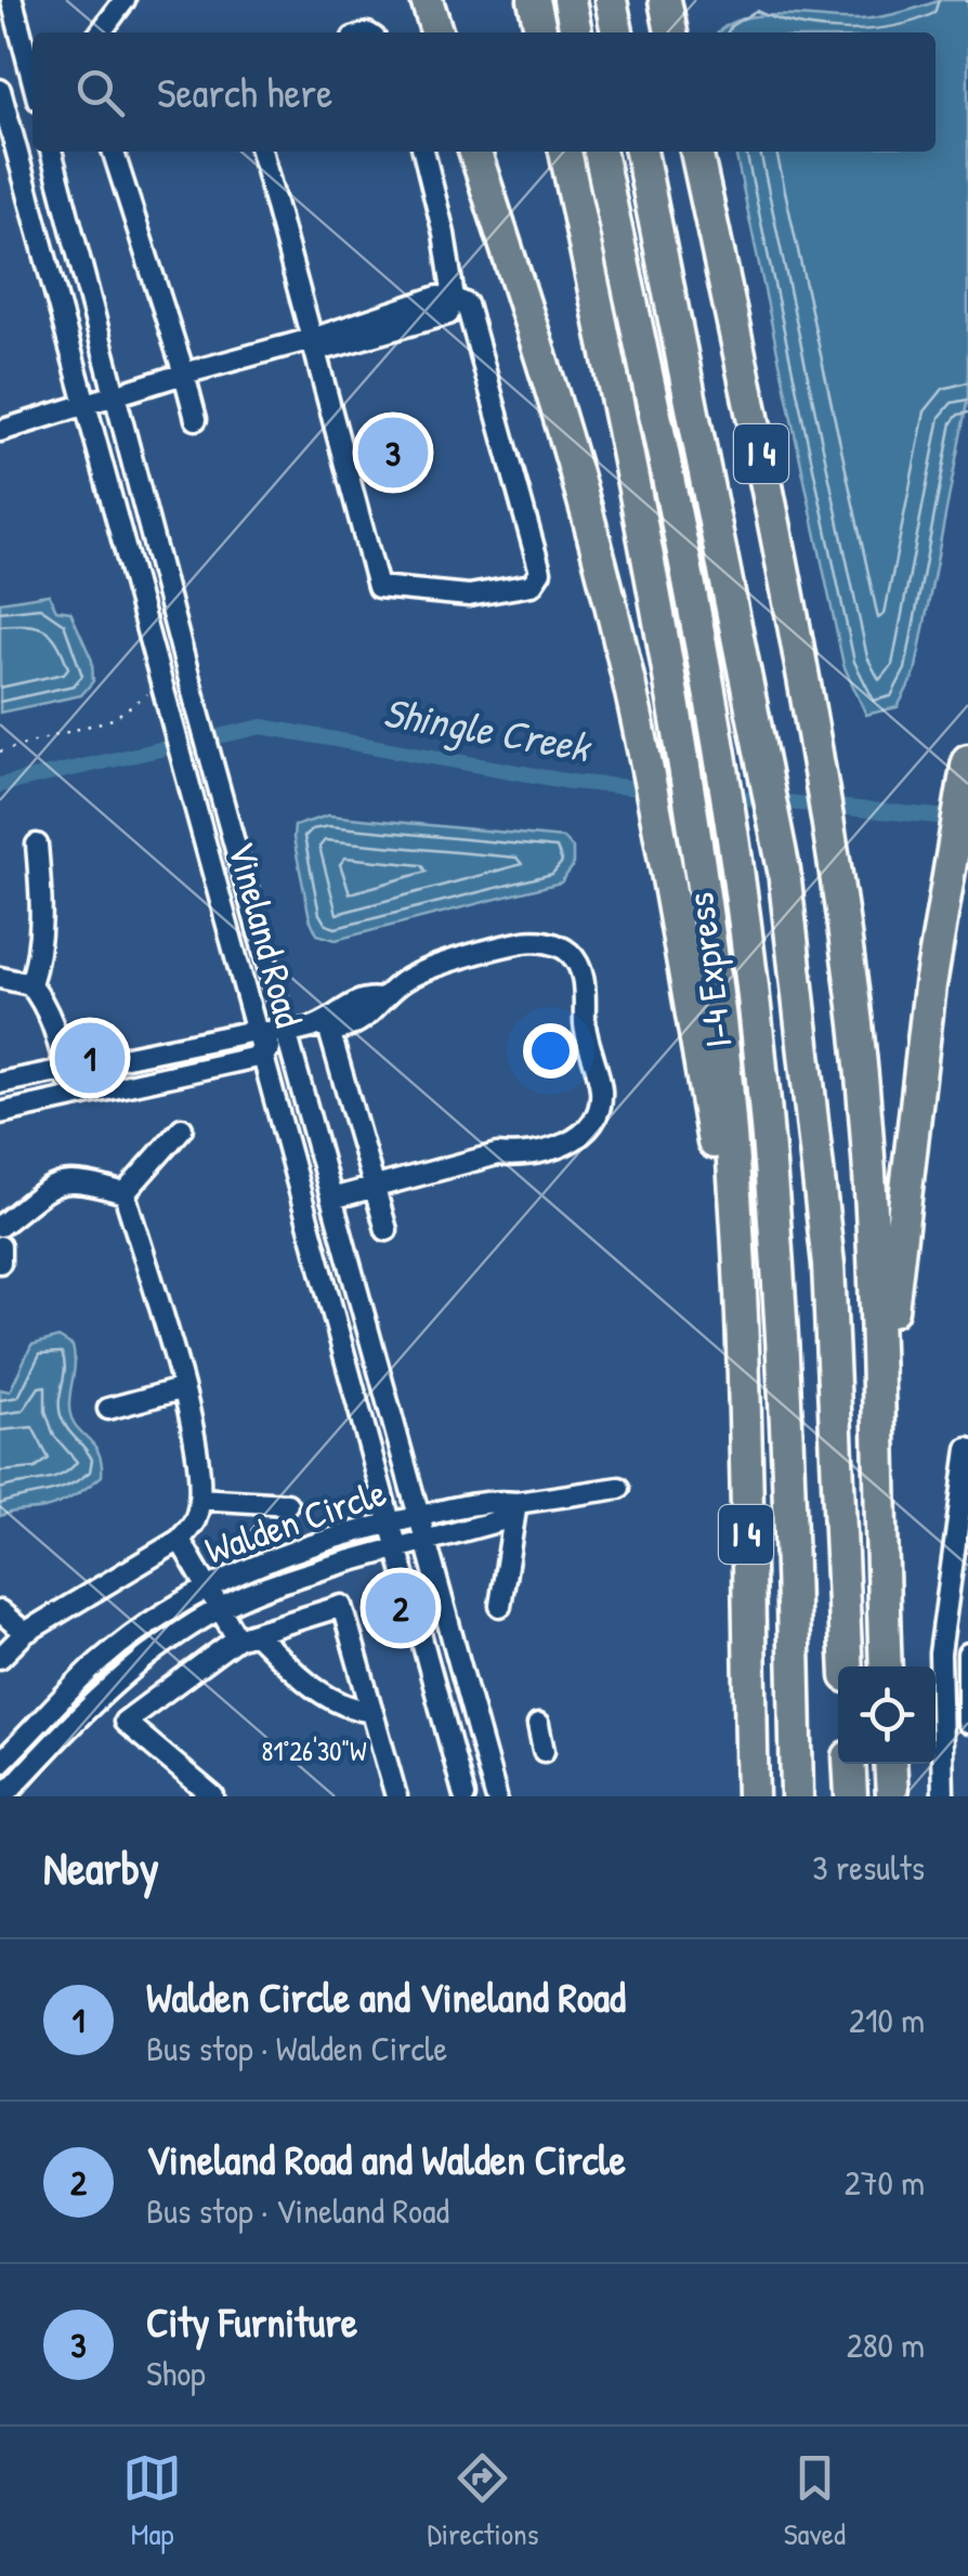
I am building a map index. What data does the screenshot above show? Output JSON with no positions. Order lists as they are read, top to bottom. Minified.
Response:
{"streets":{"highway":["I 4","I-4 Express"],"street":["Vineland Road","Walden Circle"]},"crossings":[["Vineland Road","Walden Circle"]],"water":["Shingle Creek"],"page":{"search":"Search here","pins":["3","1","2"],"heading":["Nearby","3 results"],"list":[{"mark":"1","name":"Walden Circle and Vineland Road","note":"Bus stop · Walden Circle","value":"210 m"},{"mark":"2","name":"Vineland Road and Walden Circle","note":"Bus stop · Vineland Road","value":"270 m"},{"mark":"3","name":"City Furniture","note":"Shop","value":"280 m"}],"nav":["Map","Directions","Saved"]},"coordinates":["81°26'30\"W"]}
